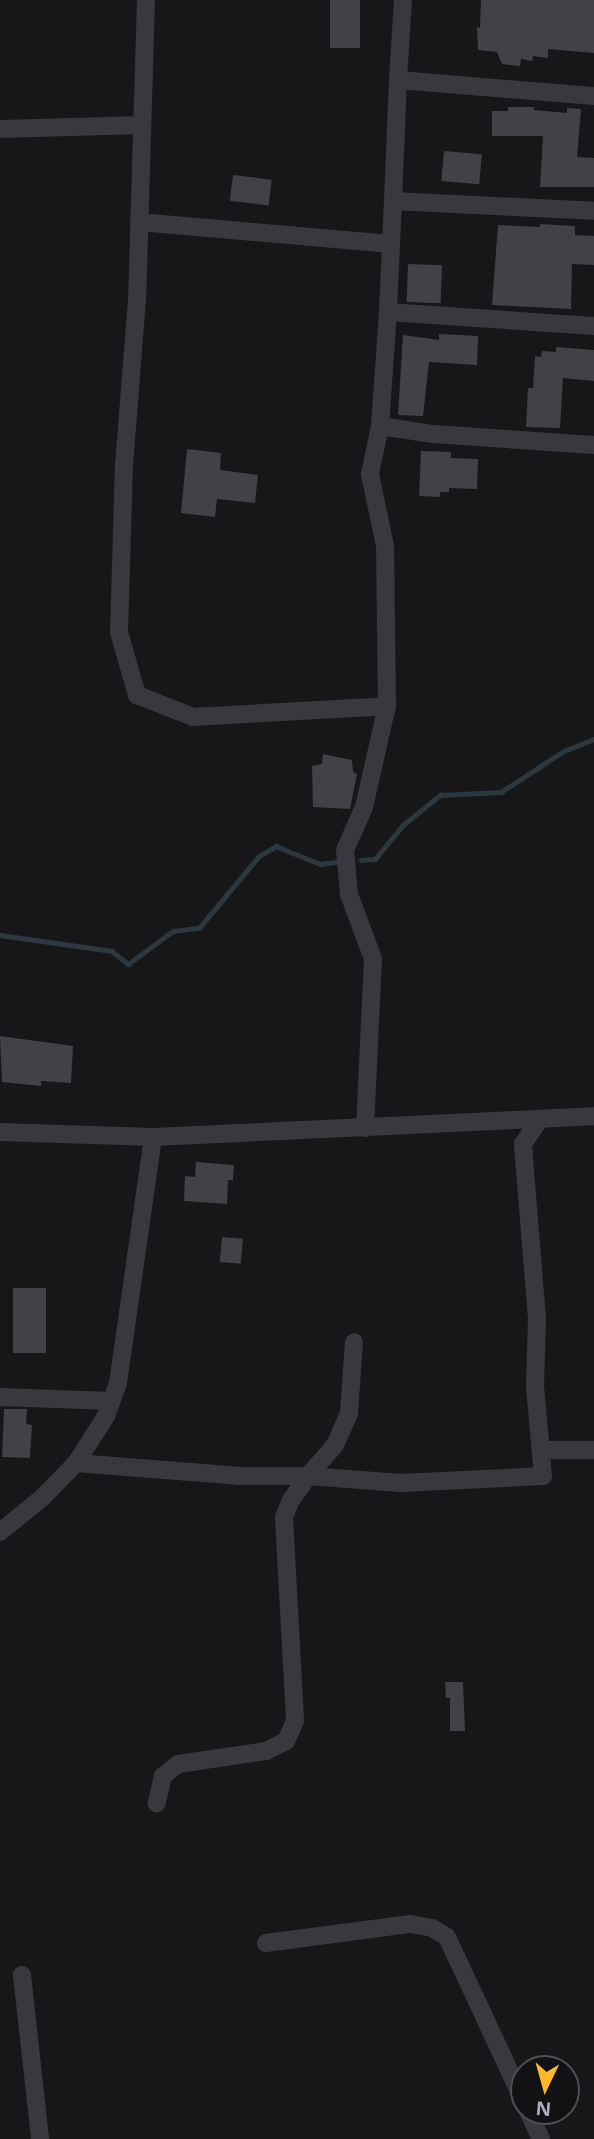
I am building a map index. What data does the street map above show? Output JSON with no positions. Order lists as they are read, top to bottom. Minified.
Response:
{"north":"bottom"}
